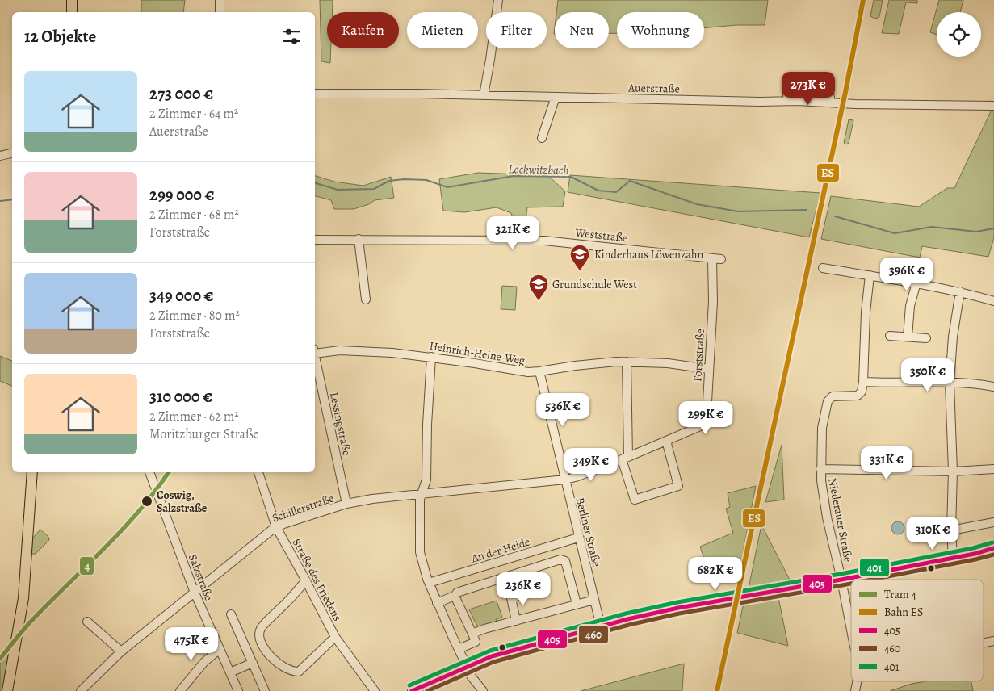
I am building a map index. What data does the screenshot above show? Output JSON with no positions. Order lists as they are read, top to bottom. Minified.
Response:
{"streets":{"street":["Auerstraße","Weststraße","Heinrich-Heine-Weg","Forststraße","Lessingstraße","Schillerstraße","Niederauer Straße","Berliner Straße","An der Heide","Salzstraße","Straße des Friedens"]},"crossings":[["Weststraße","Forststraße"],["Heinrich-Heine-Weg","Forststraße"],["Heinrich-Heine-Weg","Berliner Straße"],["Forststraße","Schillerstraße"],["Forststraße","Berliner Straße"],["Lessingstraße","Schillerstraße"],["Schillerstraße","Berliner Straße"],["Schillerstraße","Salzstraße"],["Schillerstraße","Straße des Friedens"],["Berliner Straße","An der Heide"]],"water":["Lockwitzbach"],"places":{"school or university":["Kinderhaus Löwenzahn","Grundschule West"],"other":["Coswig, Salzstraße"]},"lines":["rail line ES","tram line 4","transit line 401","transit line 405","transit line 460"],"legend":["Tram 4","Bahn ES","405","460","401"],"page":{"chip":["Kaufen","Mieten","Filter","Neu","Wohnung"],"heading":"12 Objekte","list":[{"name":"273 000 €","note":"2 Zimmer · 64 m² · Auerstraße"},{"name":"299 000 €","note":"2 Zimmer · 68 m² · Forststraße"},{"name":"349 000 €","note":"2 Zimmer · 80 m² · Forststraße"},{"name":"310 000 €","note":"2 Zimmer · 62 m² · Moritzburger Straße"}],"price":["273K €","321K €","396K €","350K €","536K €","299K €","331K €","349K €","310K €","682K €","236K €","475K €"]}}
